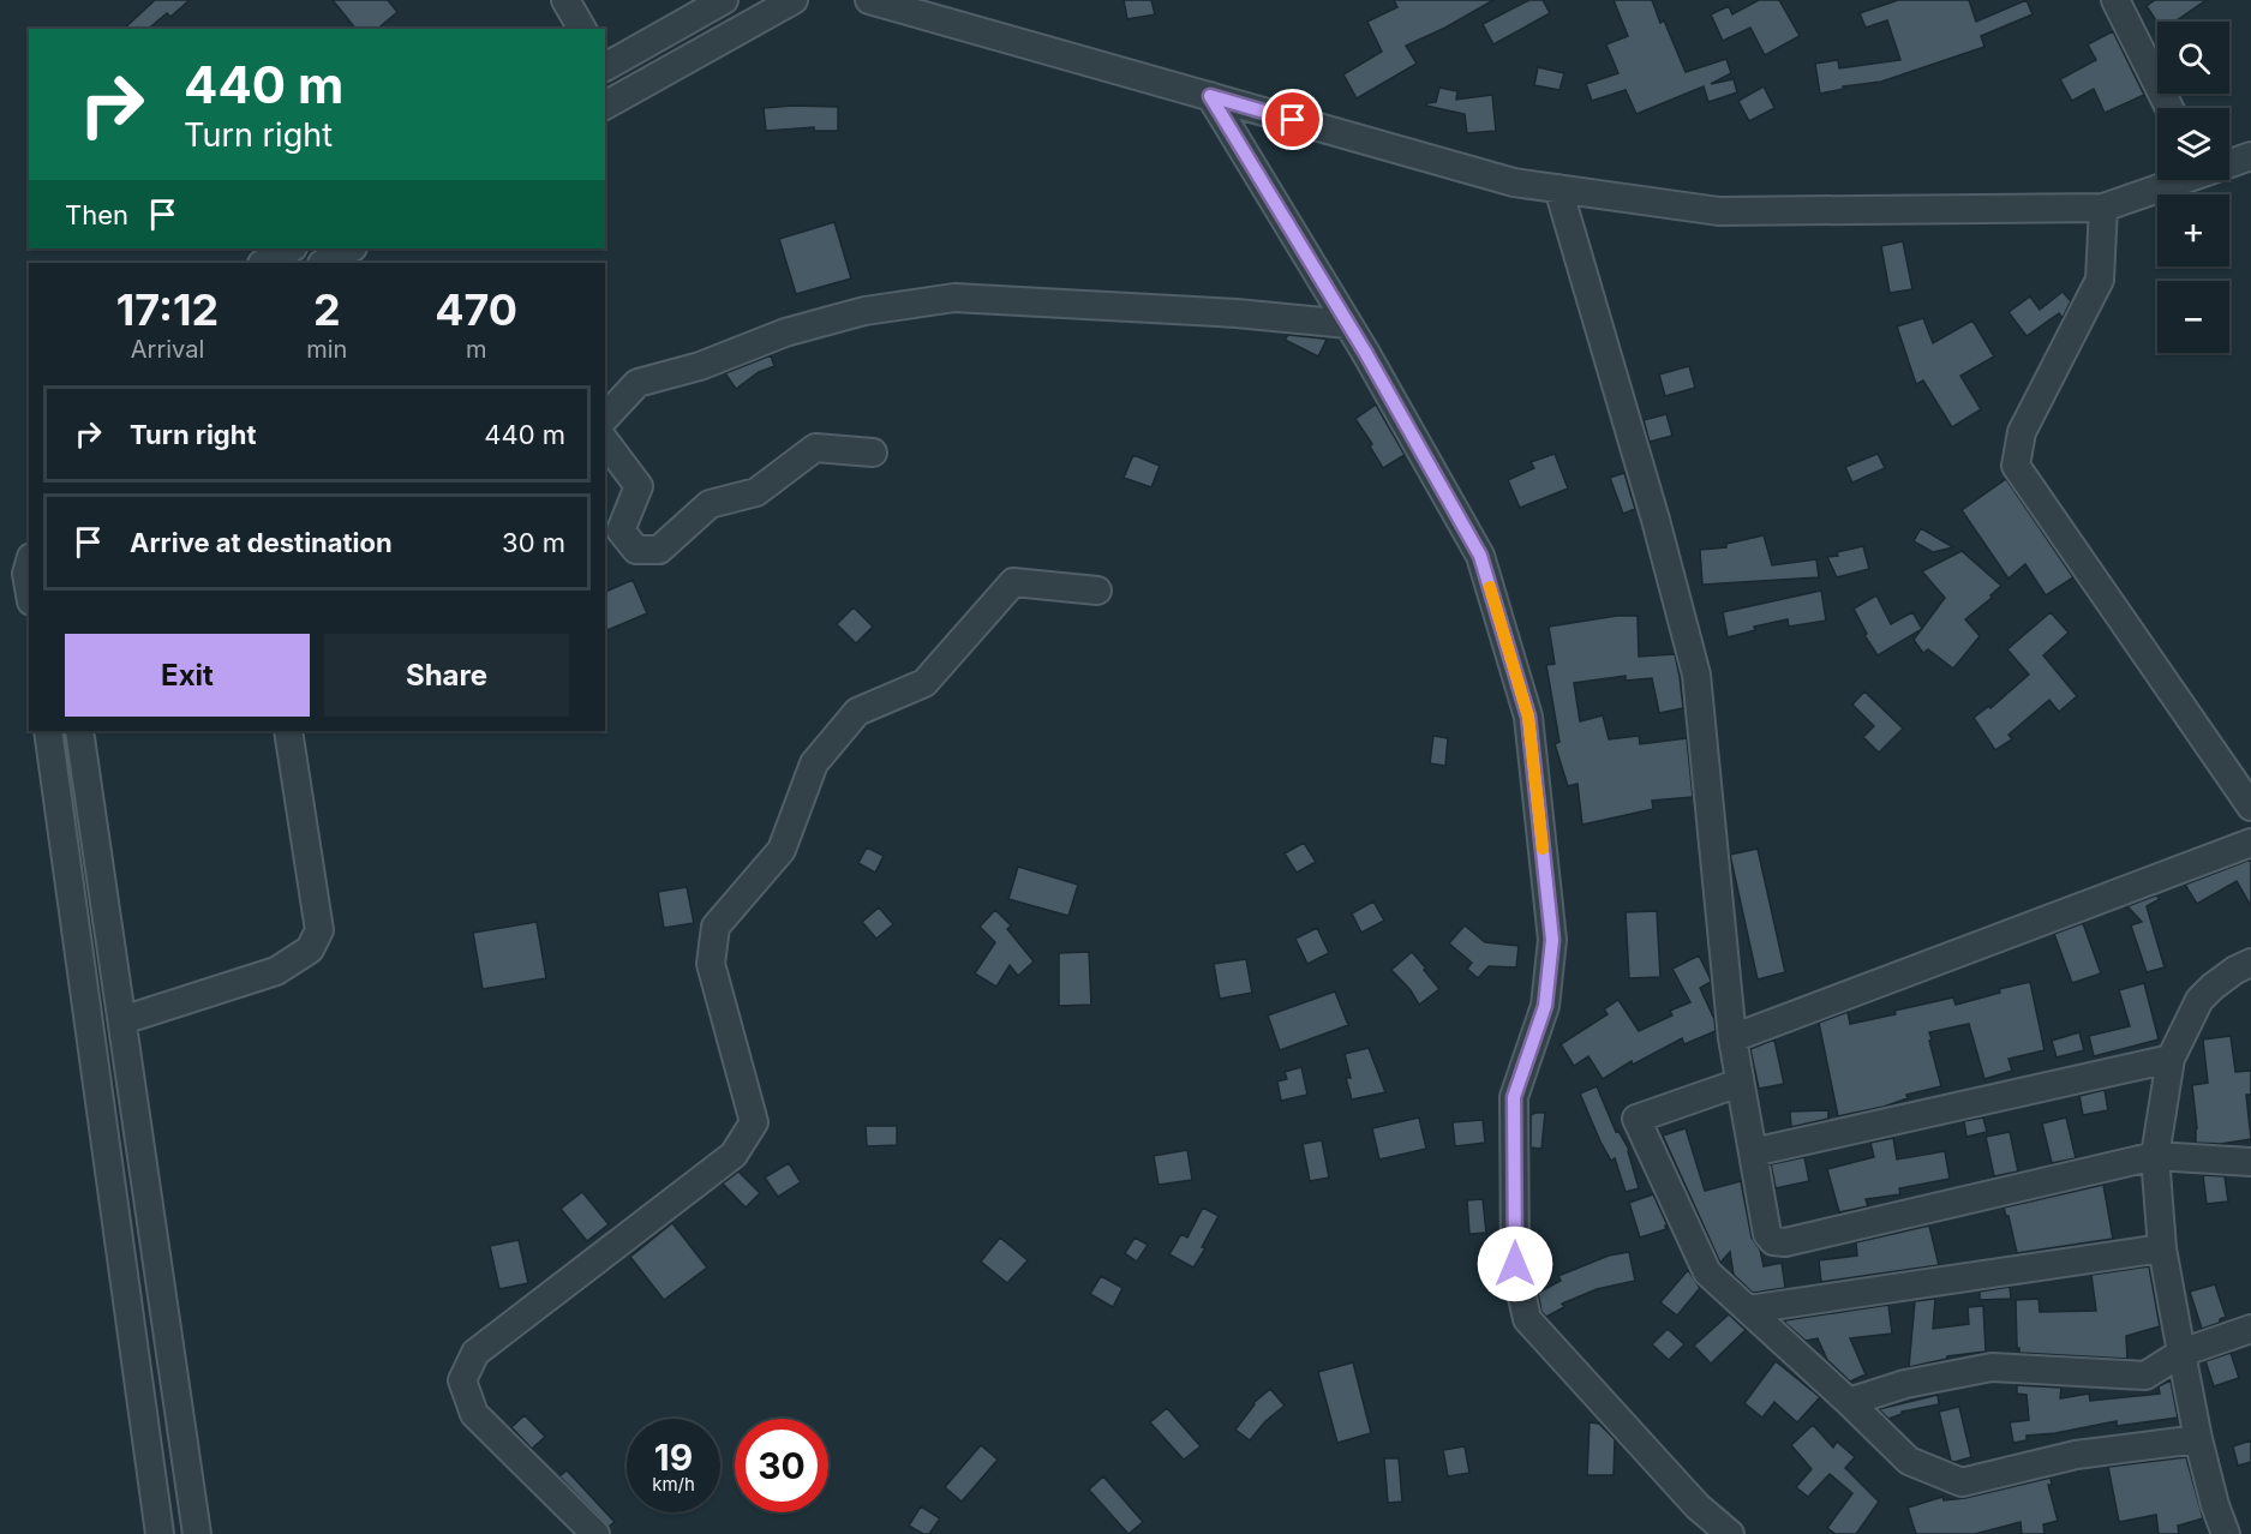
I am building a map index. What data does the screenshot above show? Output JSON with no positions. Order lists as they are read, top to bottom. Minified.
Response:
{"page":{"map_buttons":["+","−"],"turn":["440 m","Turn right"],"then":"Then","eta":["17:12","Arrival","2","min","470","m"],"list":[{"name":"Turn right","value":"440 m"},{"name":"Arrive at destination","value":"30 m"}],"buttons":["Exit","Share"],"speed":"19 km/h","limit":"30"}}
